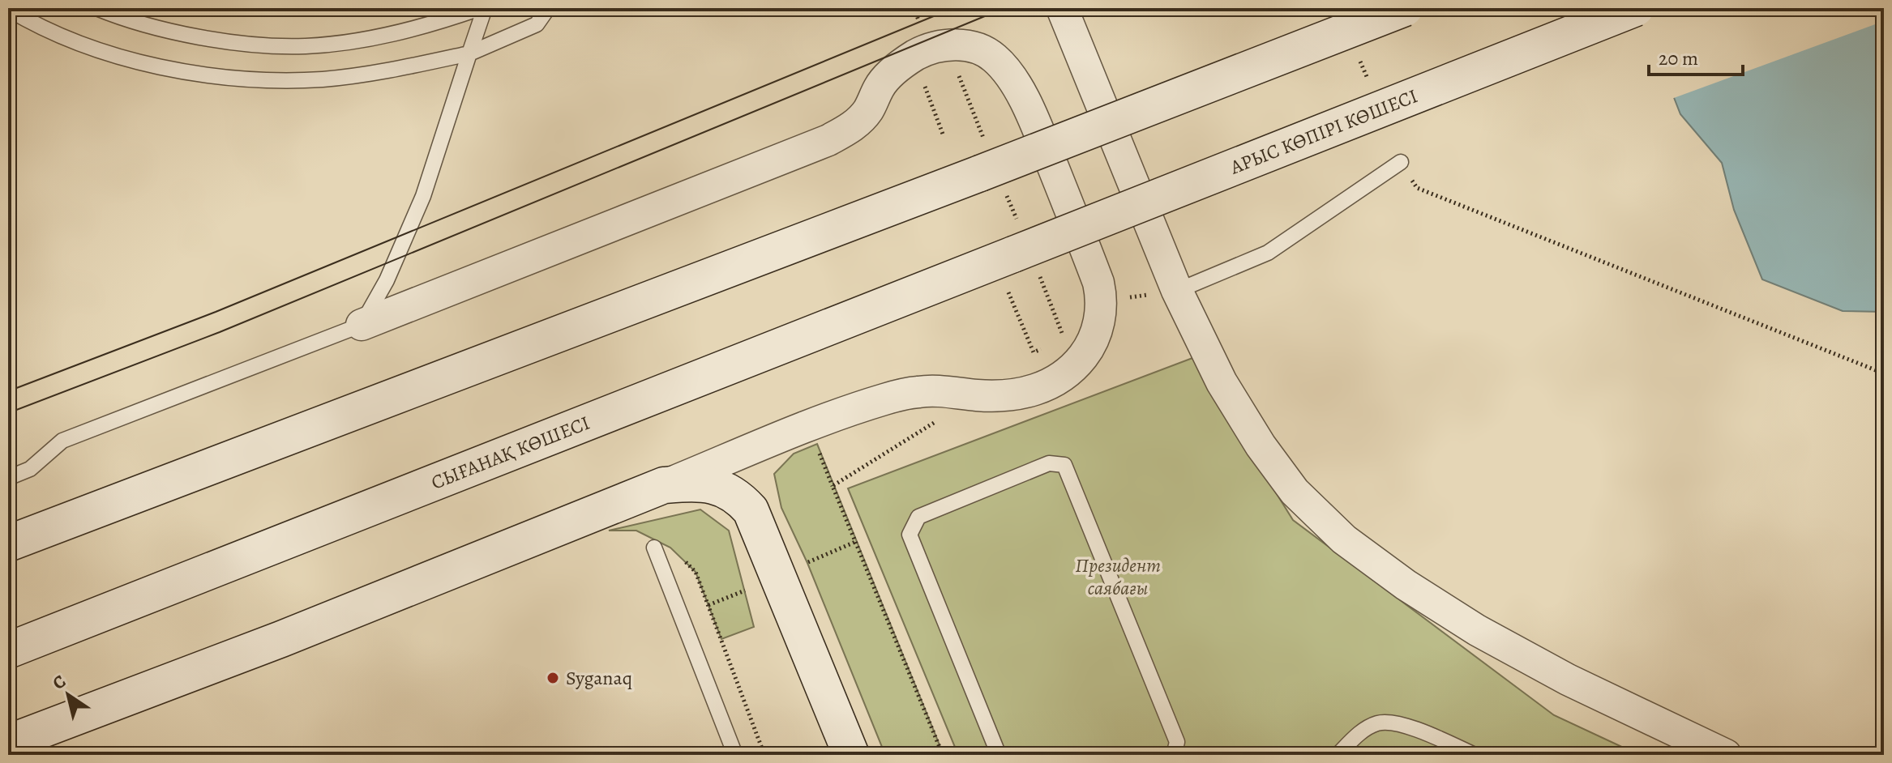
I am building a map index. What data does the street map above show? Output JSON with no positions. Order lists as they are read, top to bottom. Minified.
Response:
{"streets":{"main road":["АРЫС КӨПІРІ КӨШЕСІ","СЫҒАНАҚ КӨШЕСІ"]},"crossings":[["АРЫС КӨПІРІ КӨШЕСІ","СЫҒАНАҚ КӨШЕСІ"]],"parks":["Президент саябағы"],"places":["Syganaq"],"scale_bar":"20 m","north":"top left"}
